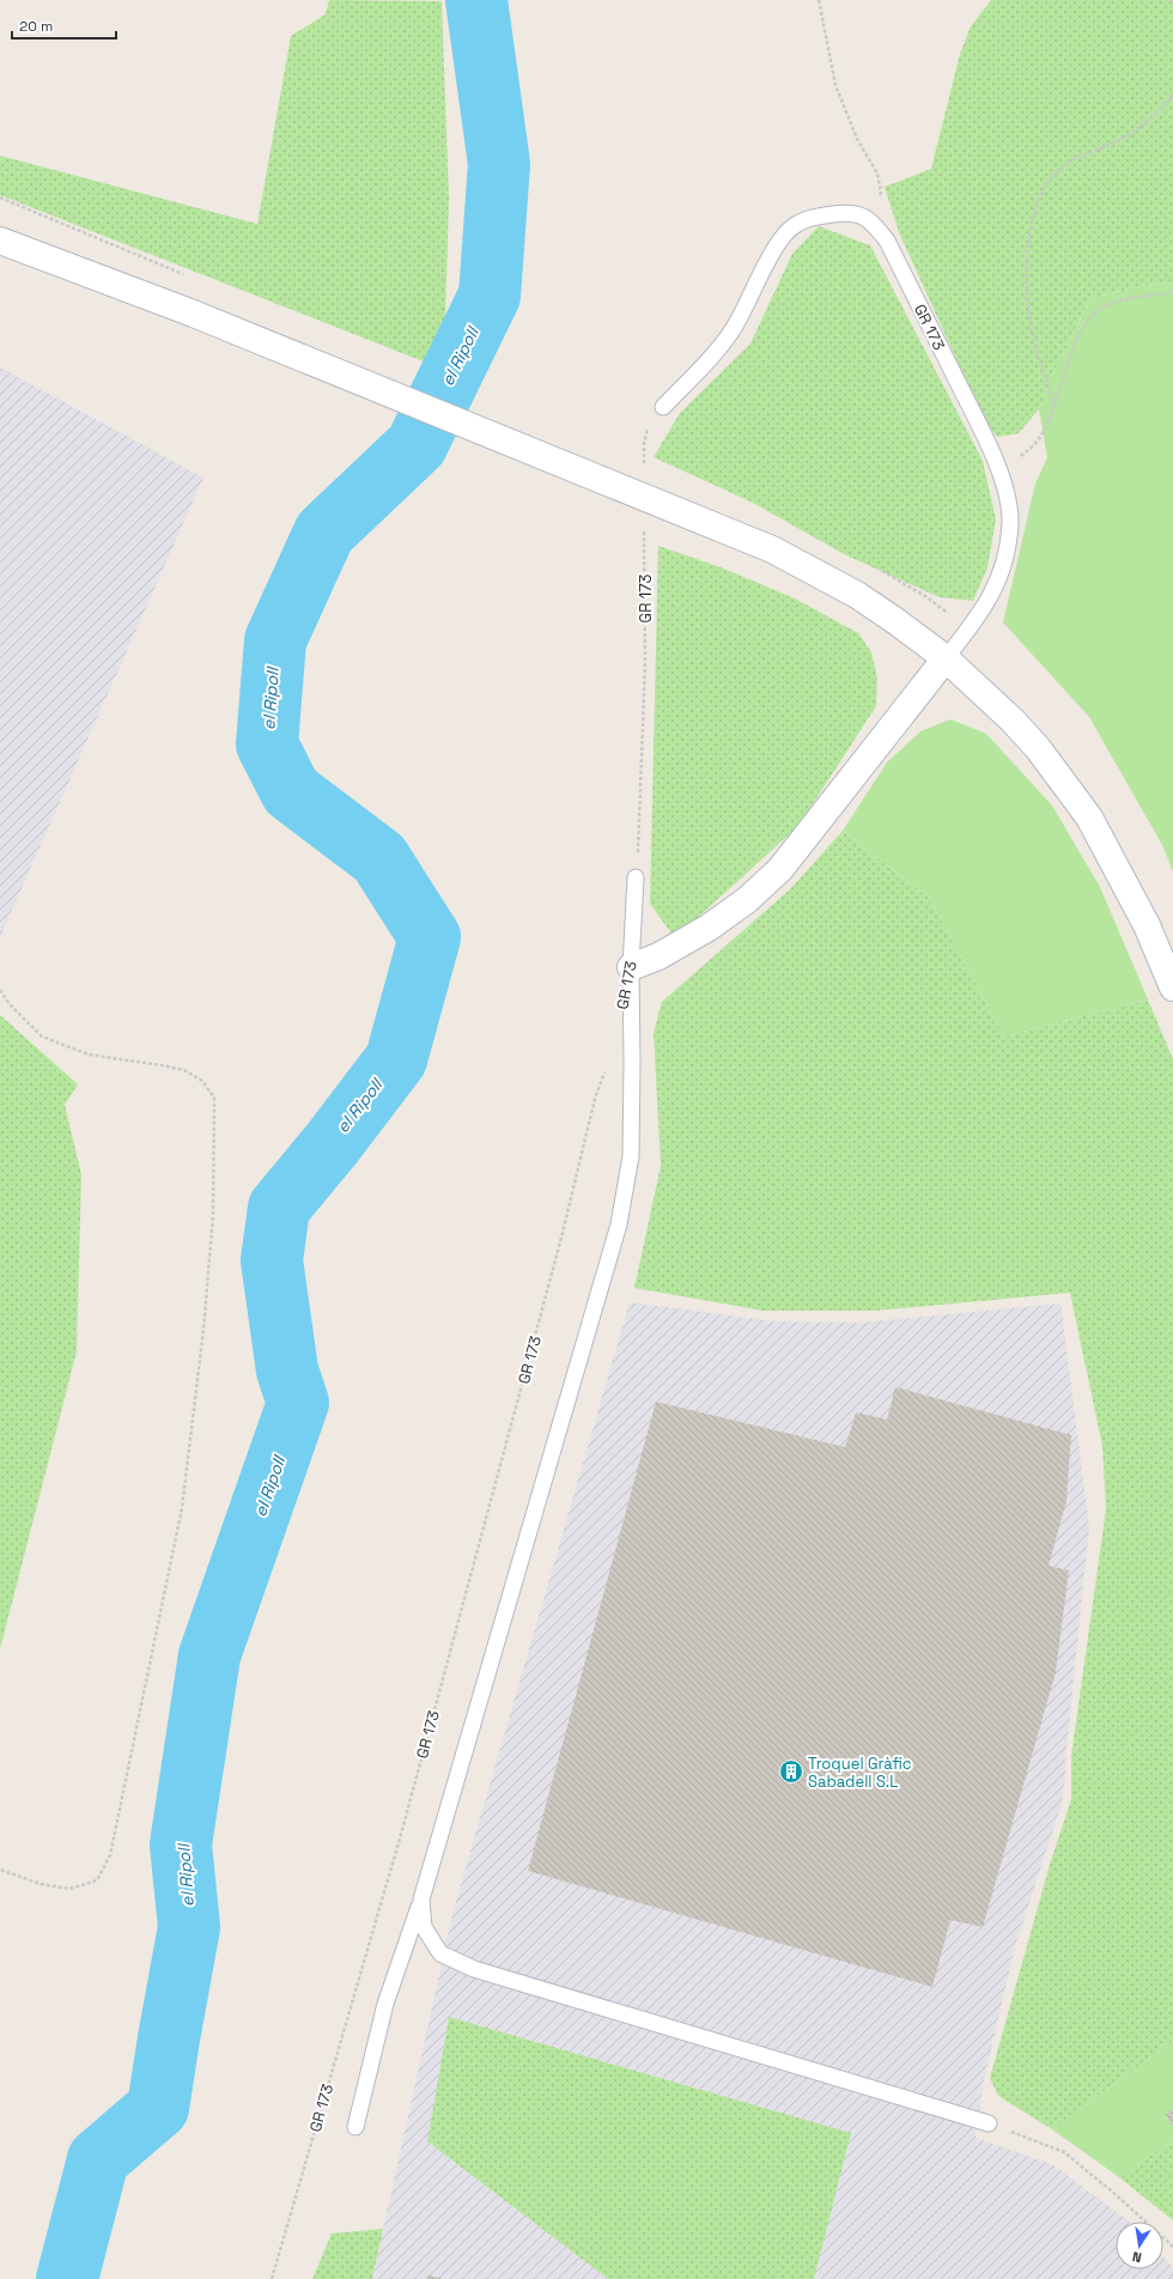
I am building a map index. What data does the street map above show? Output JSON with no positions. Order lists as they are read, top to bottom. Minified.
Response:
{"streets":{"lane":["GR 173"]},"water":["el Ripoll"],"places":{"building":["Troquel Gràfic Sabadell S.L"]},"scale_bar":"20 m","north":"bottom"}
